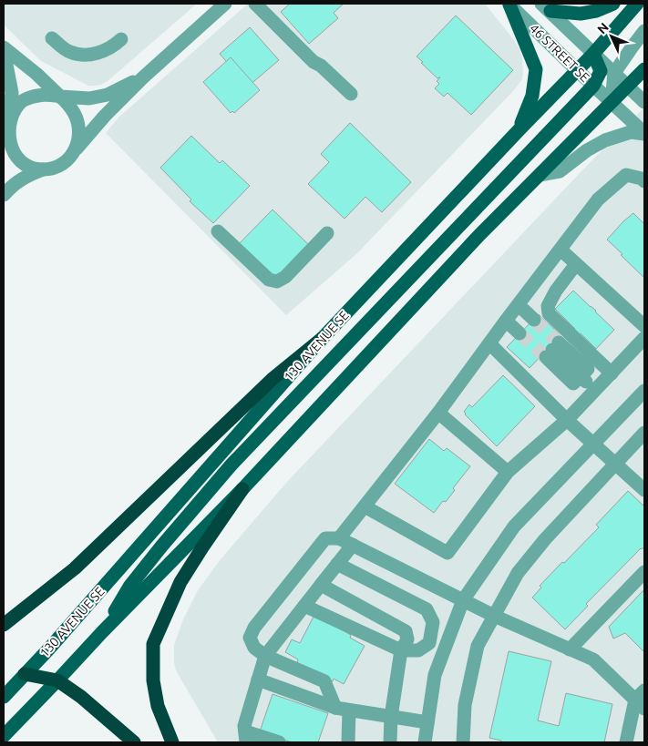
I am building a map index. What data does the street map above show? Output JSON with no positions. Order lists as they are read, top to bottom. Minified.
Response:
{"streets":{"main road":["130 AVENUE SE"],"street":["46 STREET SE"]},"crossings":[["46 STREET SE","130 AVENUE SE"]],"north":"top left"}
